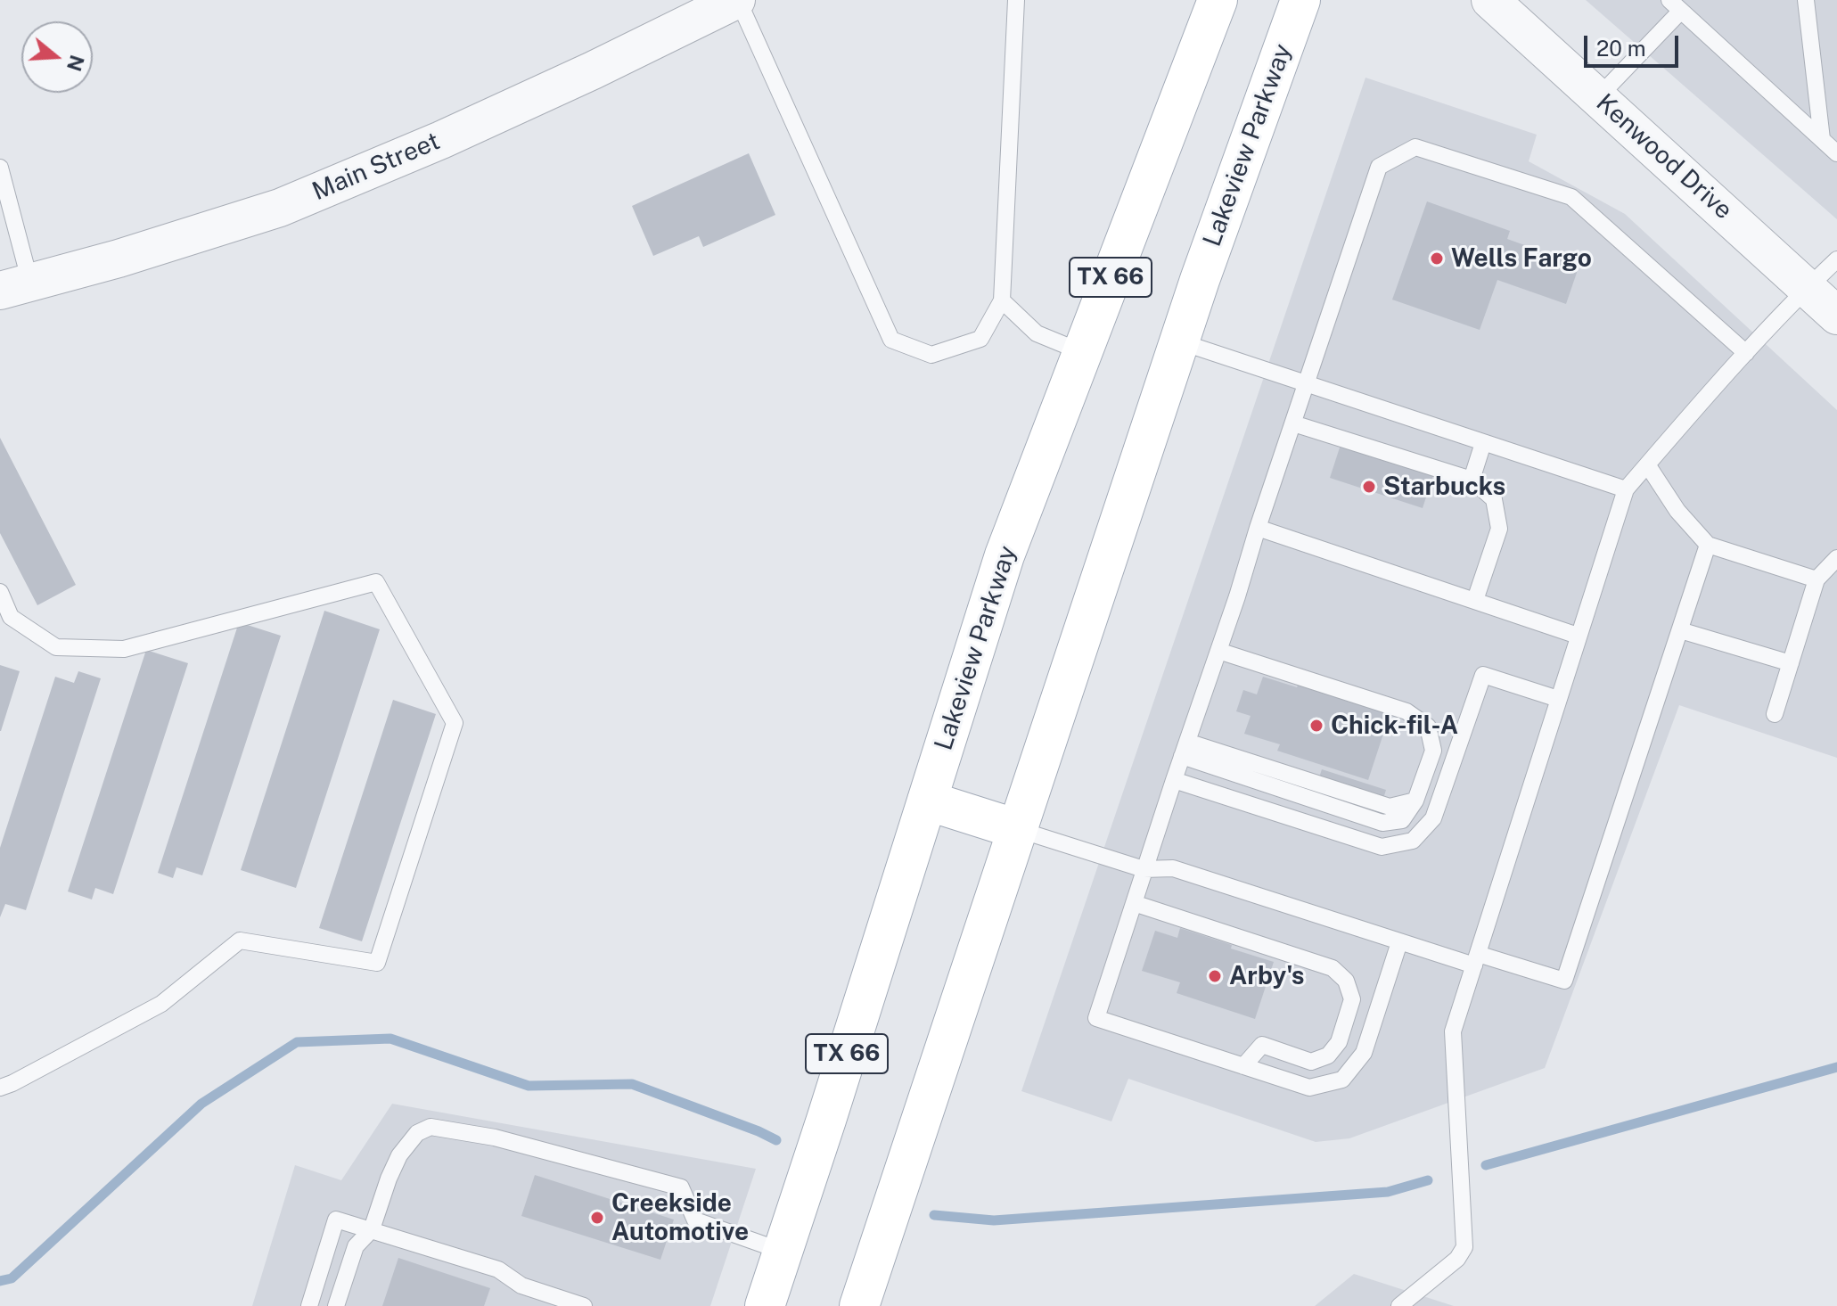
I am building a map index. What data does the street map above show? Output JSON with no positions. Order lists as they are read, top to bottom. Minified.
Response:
{"streets":{"main road":["Lakeview Parkway","TX 66"],"street":["Kenwood Drive","Main Street"]},"places":["Wells Fargo","Starbucks","Chick-fil-A","Arby's","Creekside Automotive"],"scale_bar":"20 m","north":"right"}
